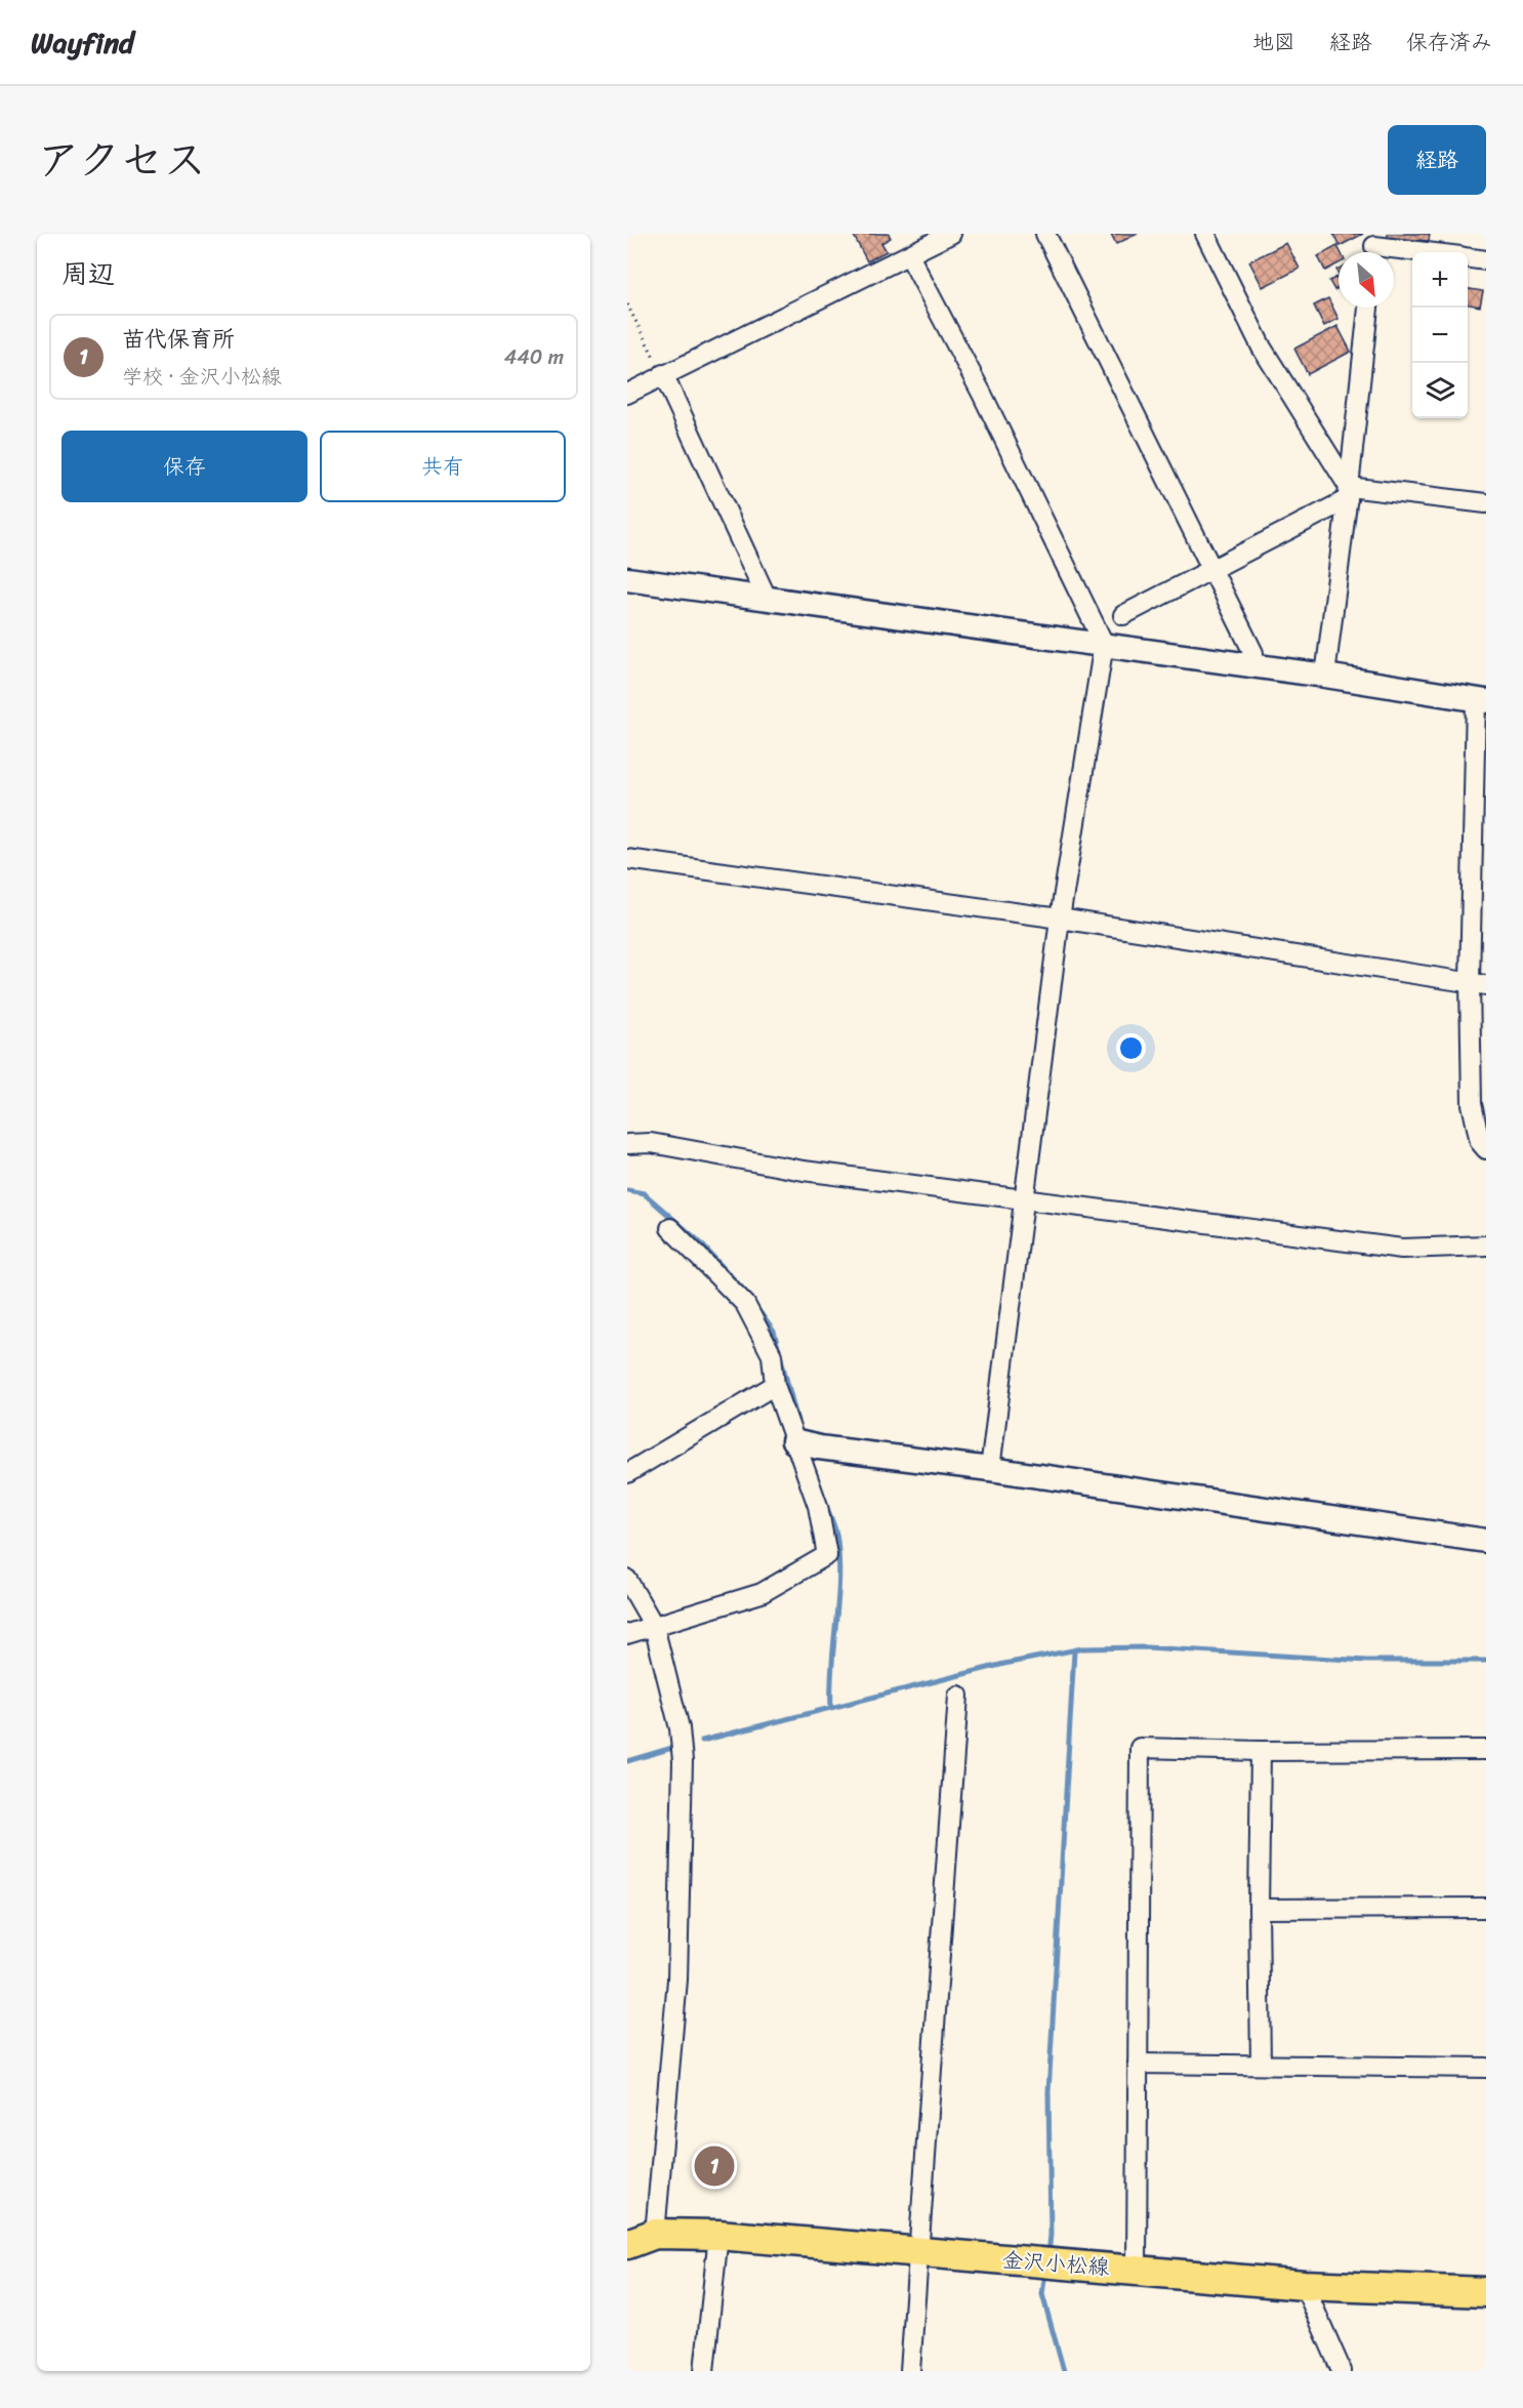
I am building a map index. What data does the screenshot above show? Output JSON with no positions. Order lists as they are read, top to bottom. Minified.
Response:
{"streets":{"main road":["金沢小松線"]},"north":"bottom right","page":{"header":"Wayfind","nav":["地図","経路","保存済み"],"title":"アクセス","buttons":["経路",["保存","共有"]],"heading":"周辺","map_buttons":["+","−"],"list":[{"mark":"1","name":"苗代保育所","note":"学校 · 金沢小松線","value":"440 m"}],"pins":"1"}}
